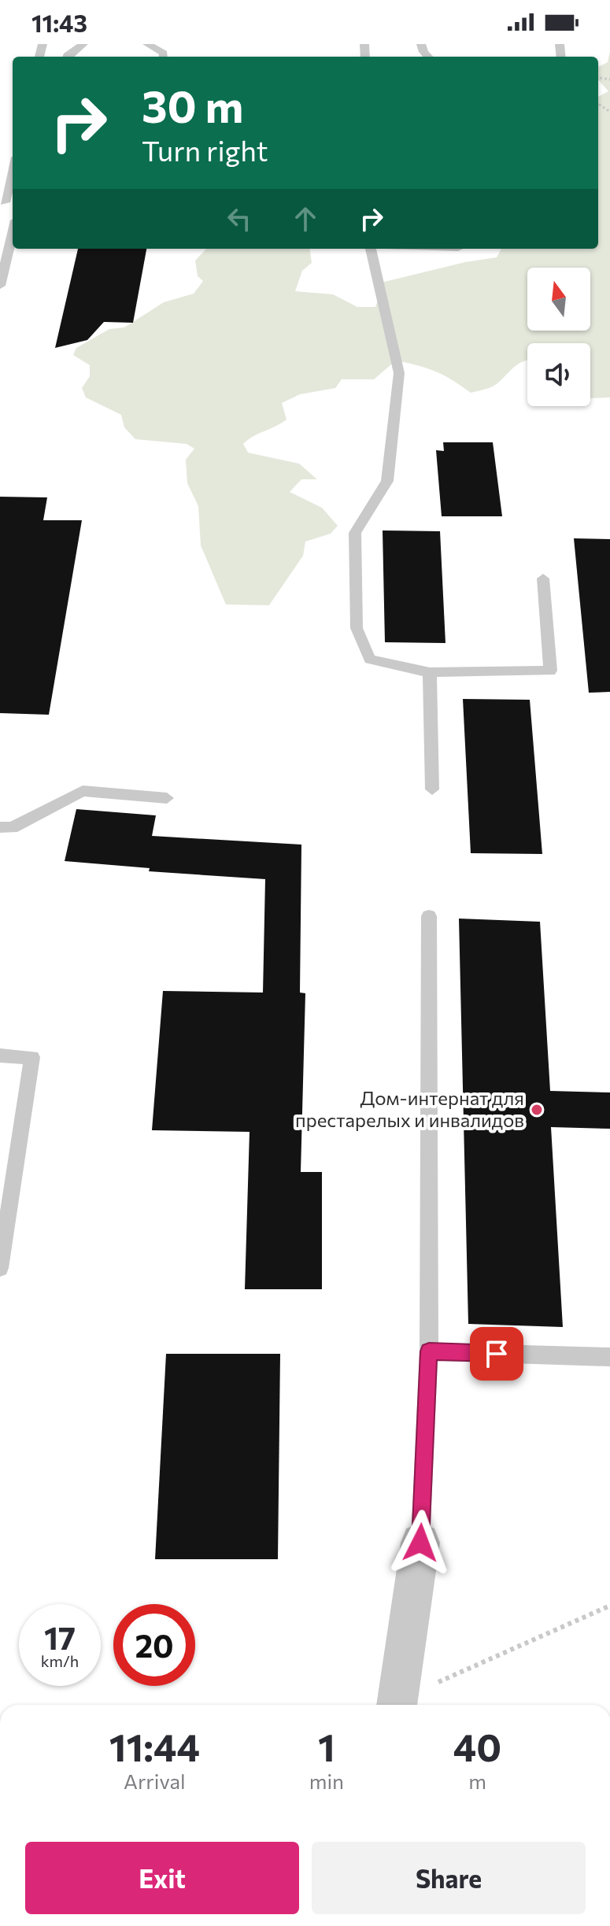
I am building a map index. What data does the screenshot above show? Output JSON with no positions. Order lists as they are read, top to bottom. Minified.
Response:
{"places":["Дом-интернат для престарелых и инвалидов"],"north":"top","page":{"status":"11:43","turn":["30 m","Turn right"],"speed":"17 km/h","limit":"20","eta":["11:44","Arrival","1","min","40","m"],"buttons":["Exit","Share"]}}
